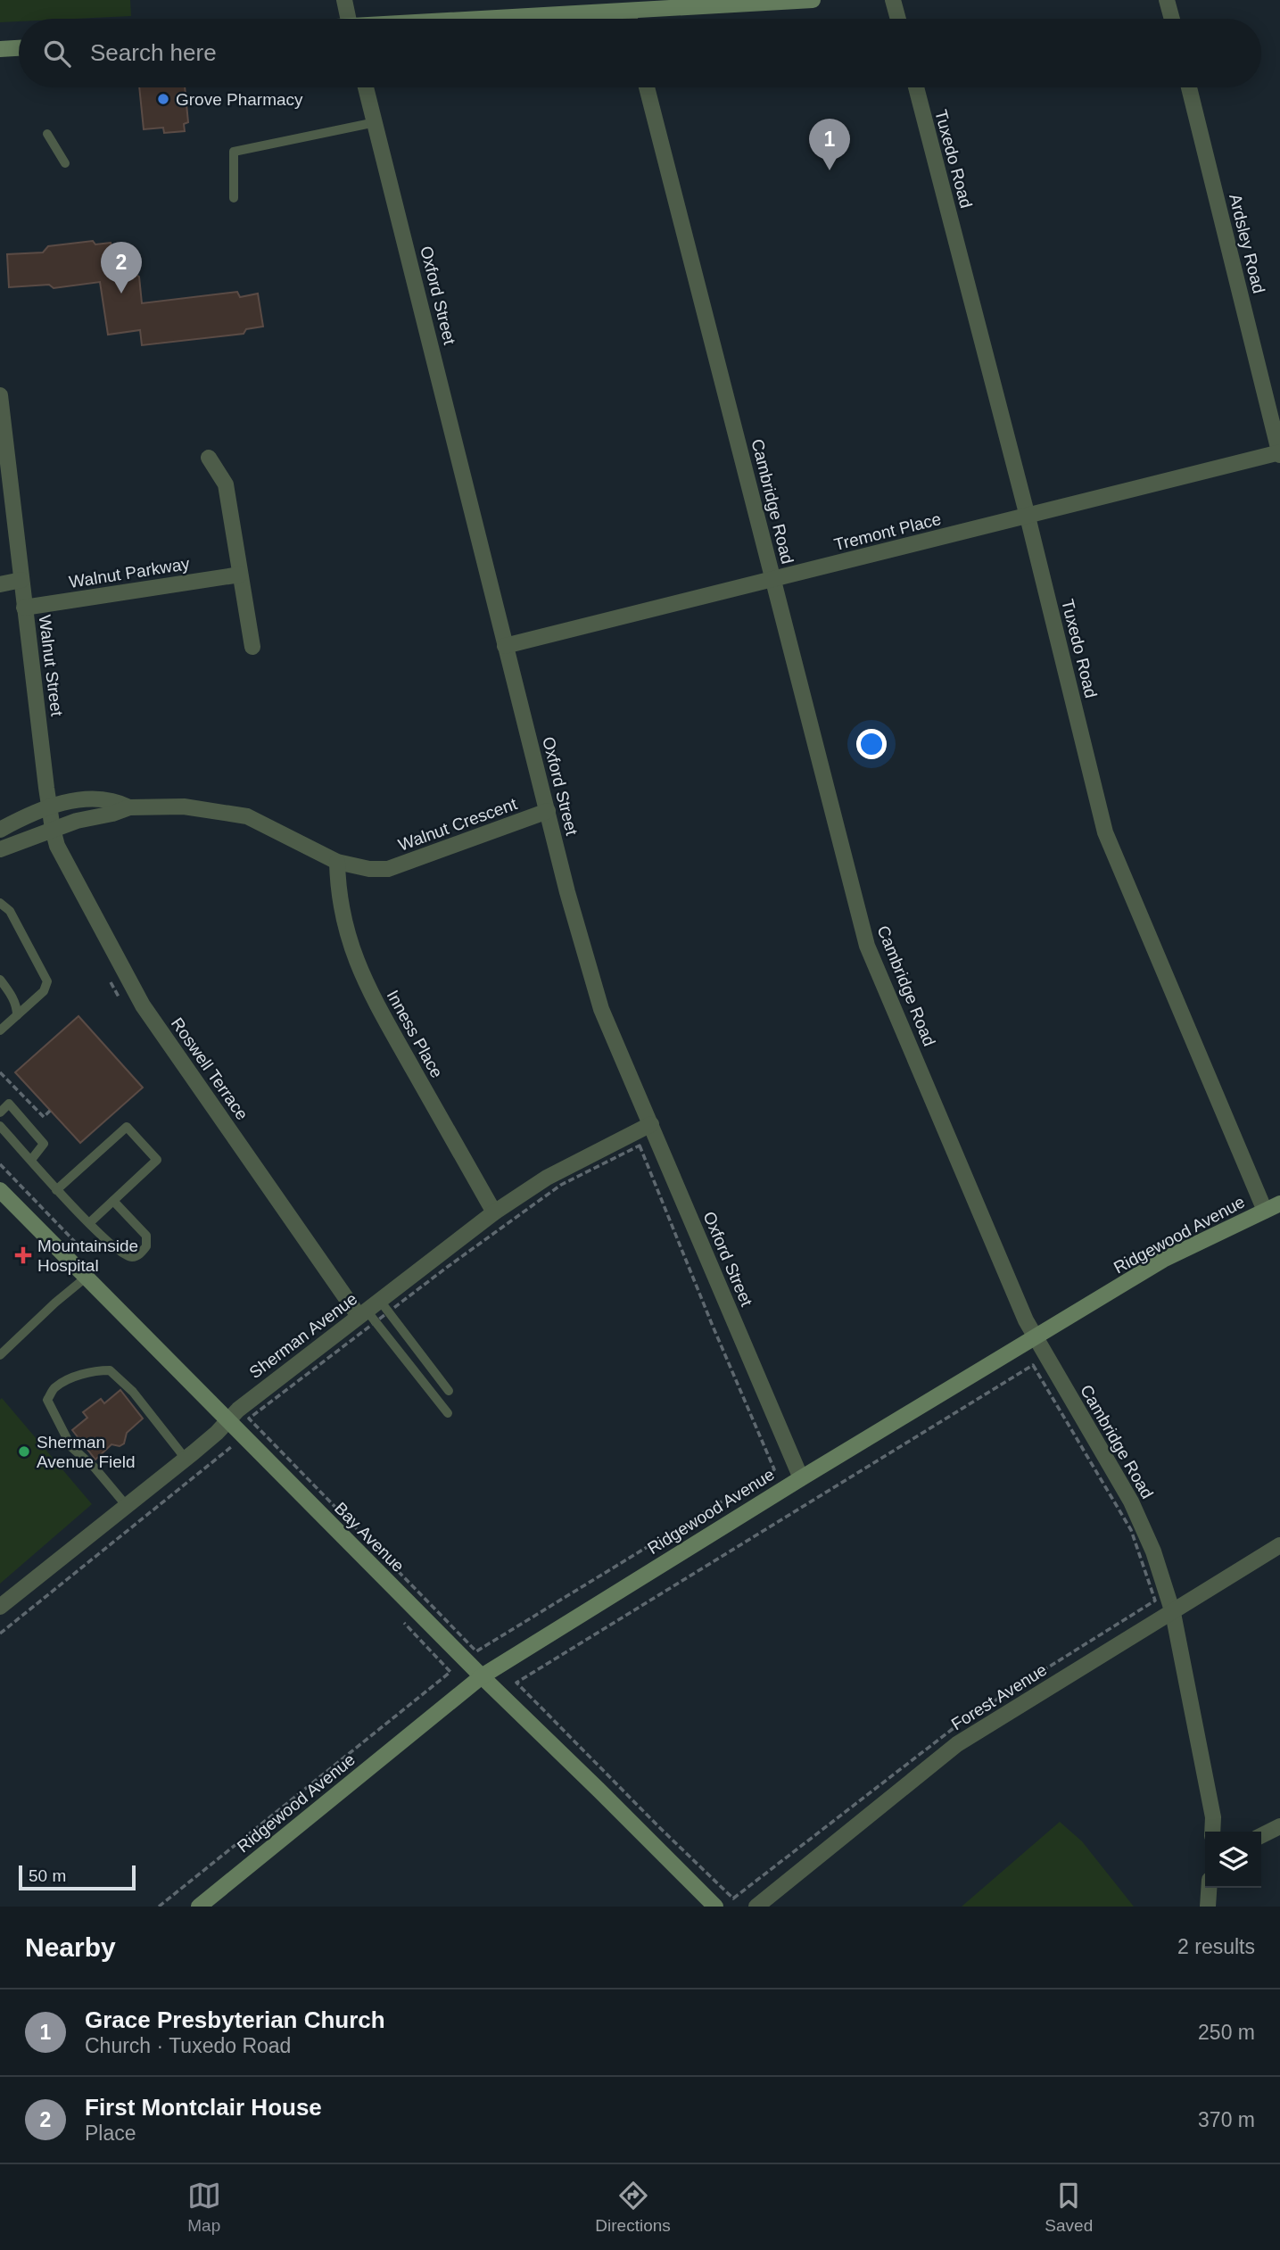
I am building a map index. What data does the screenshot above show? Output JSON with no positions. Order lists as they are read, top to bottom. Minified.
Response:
{"streets":{"street":["Tuxedo Road","Ardsley Road","Oxford Street","Cambridge Road","Tremont Place","Walnut Parkway","Walnut Street","Walnut Crescent","Inness Place","Roswell Terrace","Ridgewood Avenue","Sherman Avenue","Bay Avenue","Forest Avenue"]},"crossings":[["Tuxedo Road","Tremont Place"],["Tuxedo Road","Ridgewood Avenue"],["Ardsley Road","Tremont Place"],["Oxford Street","Tremont Place"],["Oxford Street","Walnut Crescent"],["Oxford Street","Ridgewood Avenue"],["Oxford Street","Sherman Avenue"],["Cambridge Road","Tremont Place"],["Cambridge Road","Ridgewood Avenue"],["Cambridge Road","Forest Avenue"],["Walnut Parkway","Walnut Street"],["Walnut Street","Walnut Crescent"],["Walnut Street","Roswell Terrace"],["Walnut Crescent","Inness Place"],["Walnut Crescent","Roswell Terrace"],["Inness Place","Sherman Avenue"],["Roswell Terrace","Sherman Avenue"],["Ridgewood Avenue","Bay Avenue"],["Sherman Avenue","Bay Avenue"]],"places":{"other":["Grove Pharmacy","Sherman Avenue Field"],"health":["Mountainside Hospital"]},"scale_bar":"50 m","page":{"search":"Search here","pins":["1","2"],"scale":"50 m","heading":["Nearby","2 results"],"list":[{"mark":"1","name":"Grace Presbyterian Church","note":"Church · Tuxedo Road","value":"250 m"},{"mark":"2","name":"First Montclair House","note":"Place","value":"370 m"}],"nav":["Map","Directions","Saved"]}}
